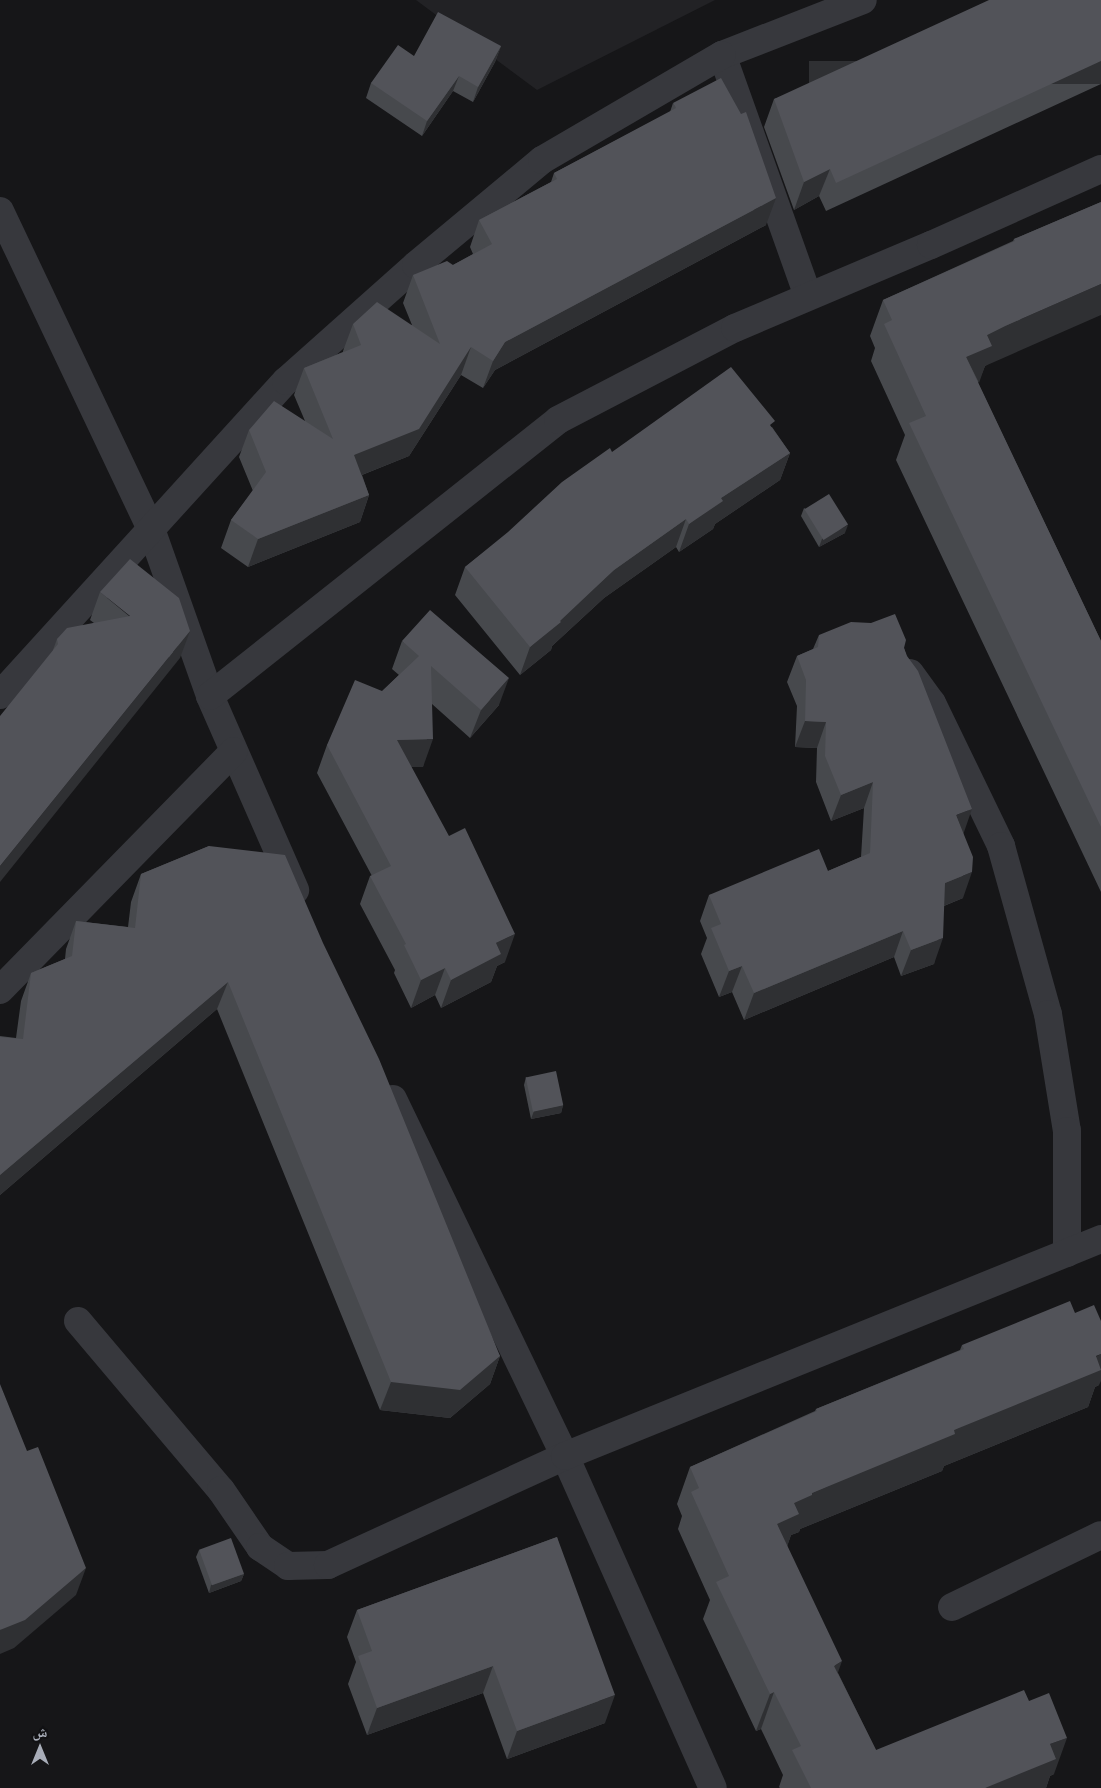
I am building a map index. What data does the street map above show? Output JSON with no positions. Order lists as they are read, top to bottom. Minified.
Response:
{"north":"top"}
